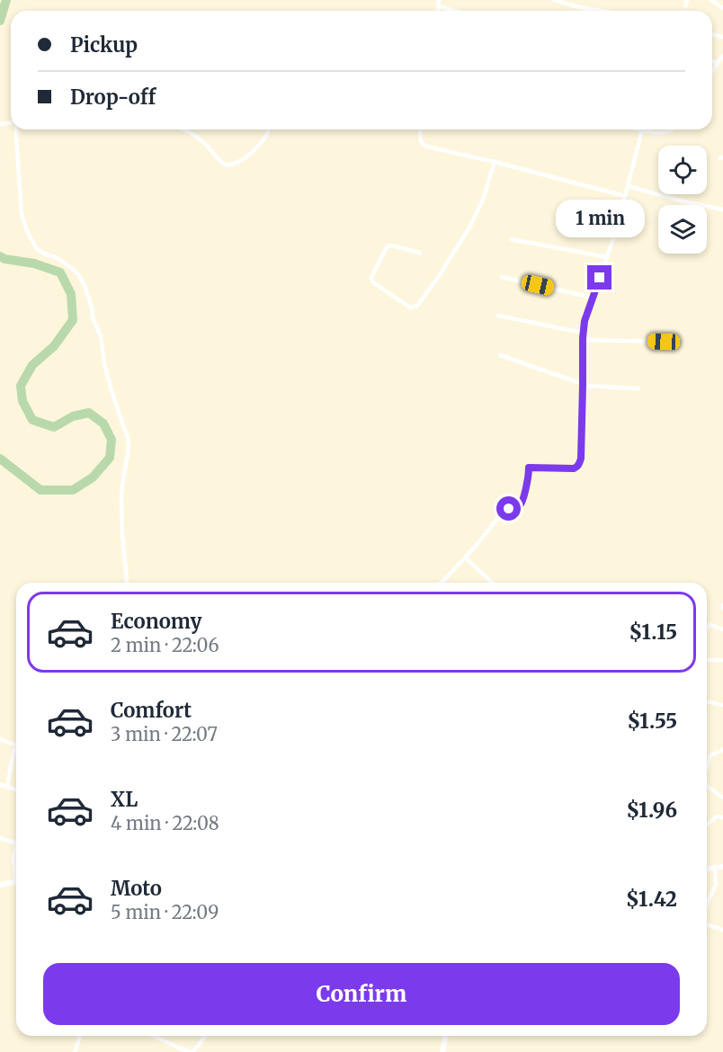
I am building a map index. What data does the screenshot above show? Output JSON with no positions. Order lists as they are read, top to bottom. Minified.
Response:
{"page":{"banner":["Pickup","Drop-off"],"bubble":"1 min","list":[{"name":"Economy","note":"2 min · 22:06","value":"$1.15"},{"name":"Comfort","note":"3 min · 22:07","value":"$1.55"},{"name":"XL","note":"4 min · 22:08","value":"$1.96"},{"name":"Moto","note":"5 min · 22:09","value":"$1.42"}],"buttons":"Confirm"}}
